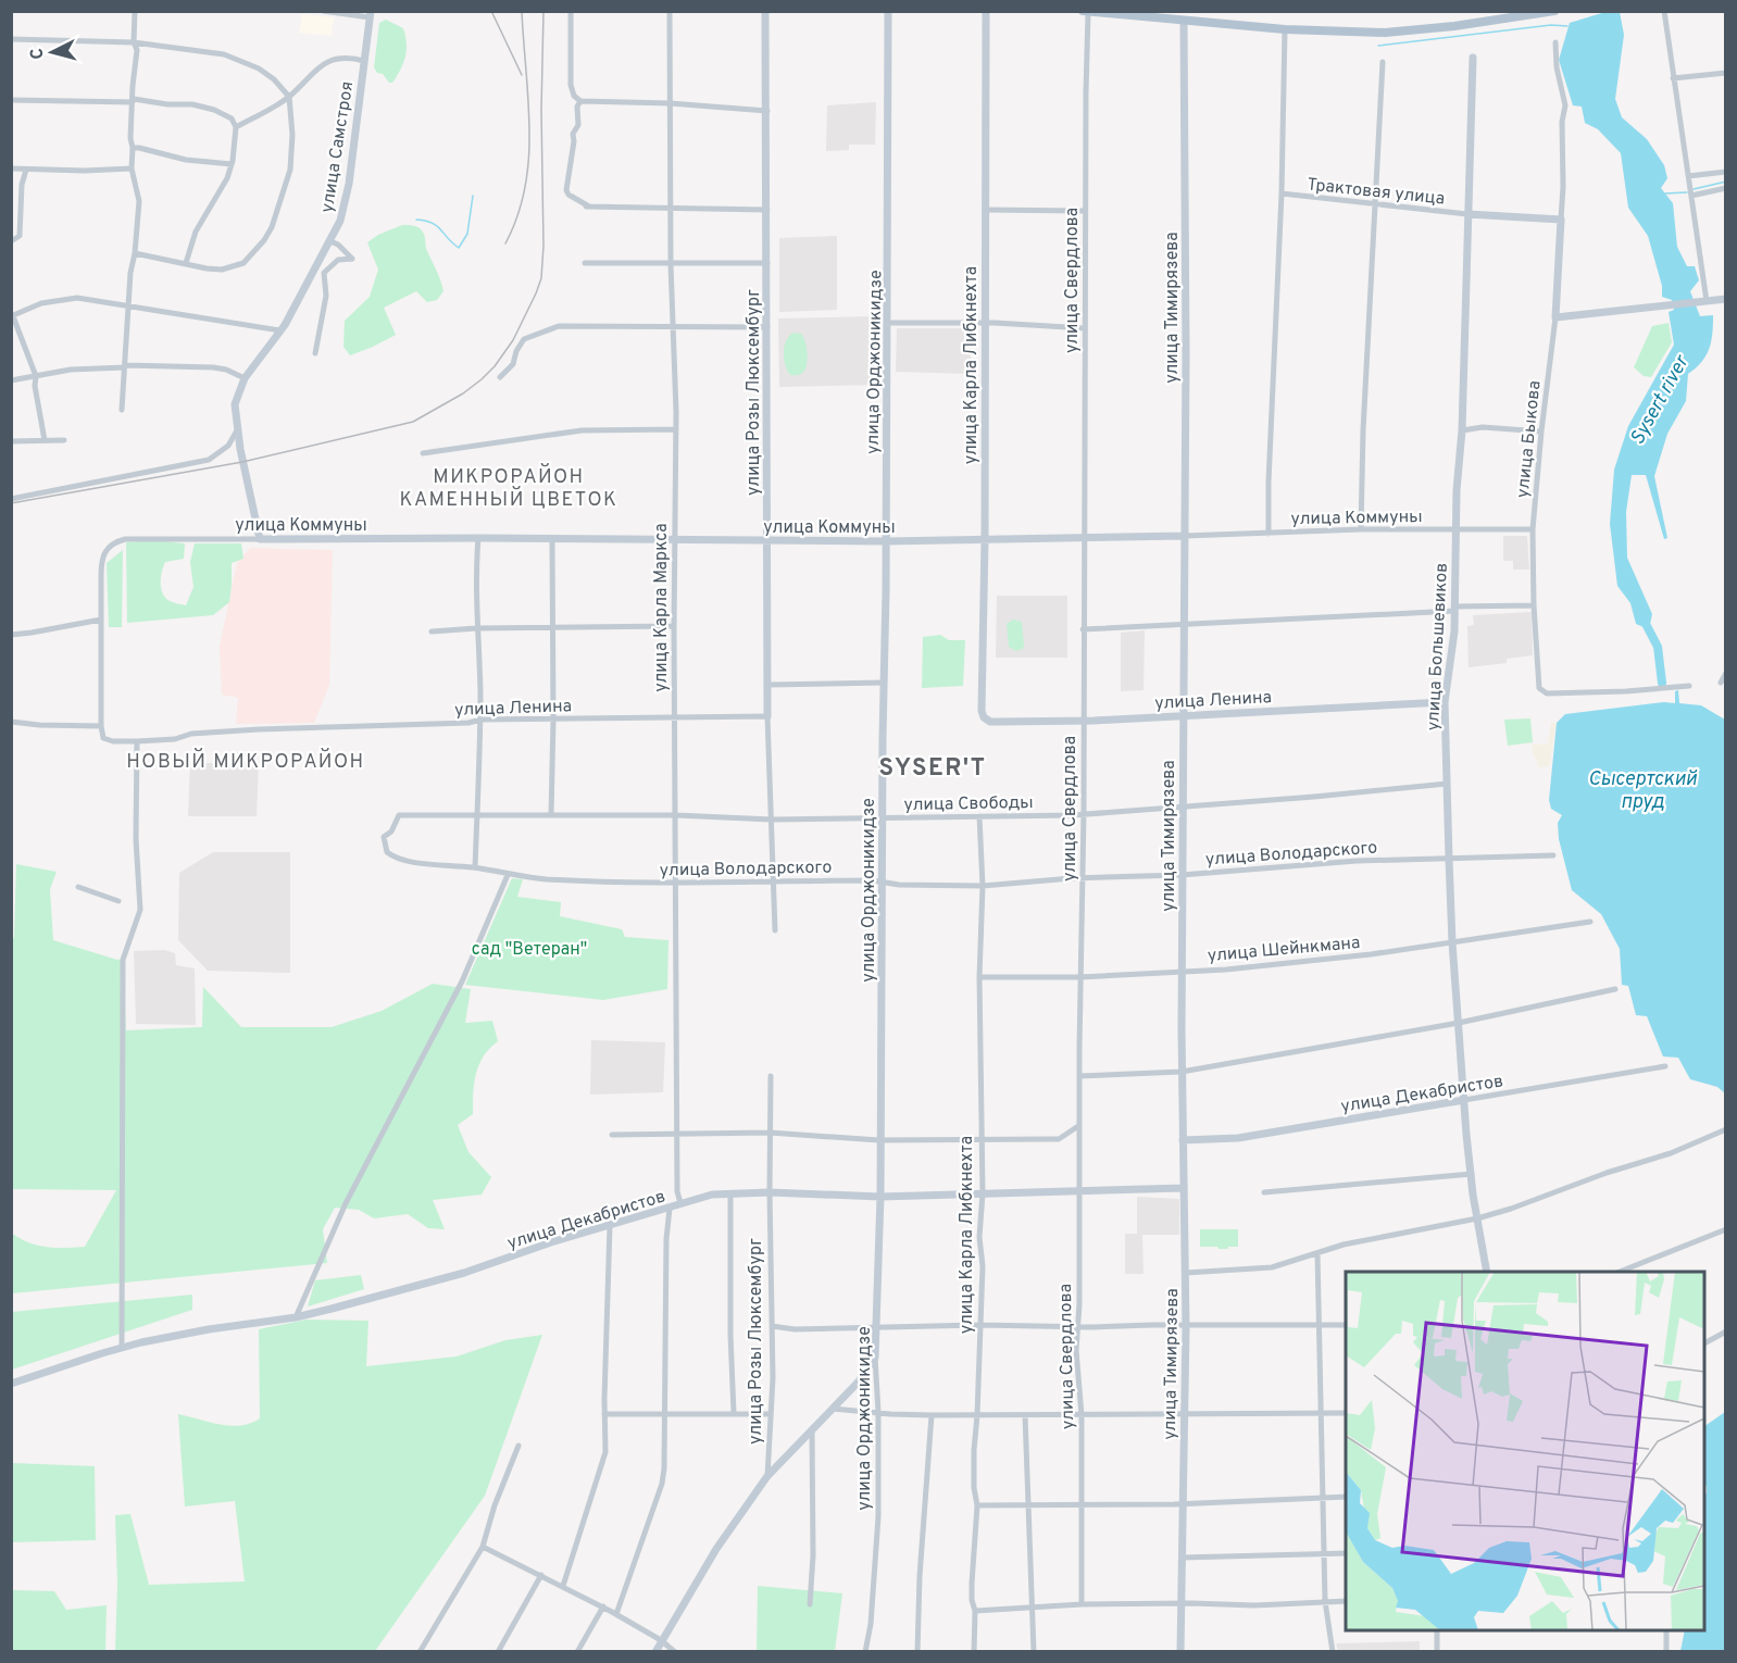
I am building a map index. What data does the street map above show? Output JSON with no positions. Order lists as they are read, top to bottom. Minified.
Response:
{"streets":{"street":["улица Самстроя","Трактовая улица","улица Свердлова","улица Тимирязева","улица Орджоникидзе","улица Карла Либкнехта","улица Розы Люксембург","улица Быкова","улица Коммуны","улица Карла Маркса","улица Большевиков","улица Ленина","улица Свободы","улица Володарского","улица Шейнкмана","улица Декабристов"]},"crossings":[["улица Самстроя","улица Коммуны"],["Трактовая улица","улица Большевиков"],["улица Свердлова","улица Коммуны"],["улица Свердлова","улица Ленина"],["улица Свердлова","улица Свободы"],["улица Свердлова","улица Володарского"],["улица Свердлова","улица Шейнкмана"],["улица Свердлова","улица Декабристов"],["улица Тимирязева","улица Коммуны"],["улица Тимирязева","улица Ленина"],["улица Тимирязева","улица Свободы"],["улица Тимирязева","улица Володарского"],["улица Тимирязева","улица Шейнкмана"],["улица Тимирязева","улица Декабристов"],["улица Орджоникидзе","улица Коммуны"],["улица Орджоникидзе","улица Свободы"],["улица Орджоникидзе","улица Володарского"],["улица Орджоникидзе","улица Декабристов"],["улица Карла Либкнехта","улица Коммуны"],["улица Карла Либкнехта","улица Ленина"],["улица Карла Либкнехта","улица Свободы"],["улица Карла Либкнехта","улица Володарского"],["улица Карла Либкнехта","улица Шейнкмана"],["улица Карла Либкнехта","улица Декабристов"],["улица Розы Люксембург","улица Коммуны"],["улица Розы Люксембург","улица Ленина"],["улица Розы Люксембург","улица Свободы"],["улица Розы Люксембург","улица Володарского"],["улица Розы Люксембург","улица Декабристов"],["улица Быкова","улица Коммуны"],["улица Коммуны","улица Карла Маркса"],["улица Коммуны","улица Большевиков"],["улица Карла Маркса","улица Ленина"],["улица Карла Маркса","улица Свободы"],["улица Карла Маркса","улица Володарского"],["улица Карла Маркса","улица Декабристов"],["улица Большевиков","улица Ленина"],["улица Большевиков","улица Свободы"],["улица Большевиков","улица Володарского"],["улица Большевиков","улица Шейнкмана"],["улица Большевиков","улица Декабристов"],["улица Свободы","улица Володарского"]],"districts":["МИКРОРАЙОН КАМЕННЫЙ ЦВЕТОК","НОВЫЙ МИКРОРАЙОН","SYSER'T"],"water":["Sysert river","Сысертский пруд"],"parks":["сад \"Ветеран\""],"north":"left"}
